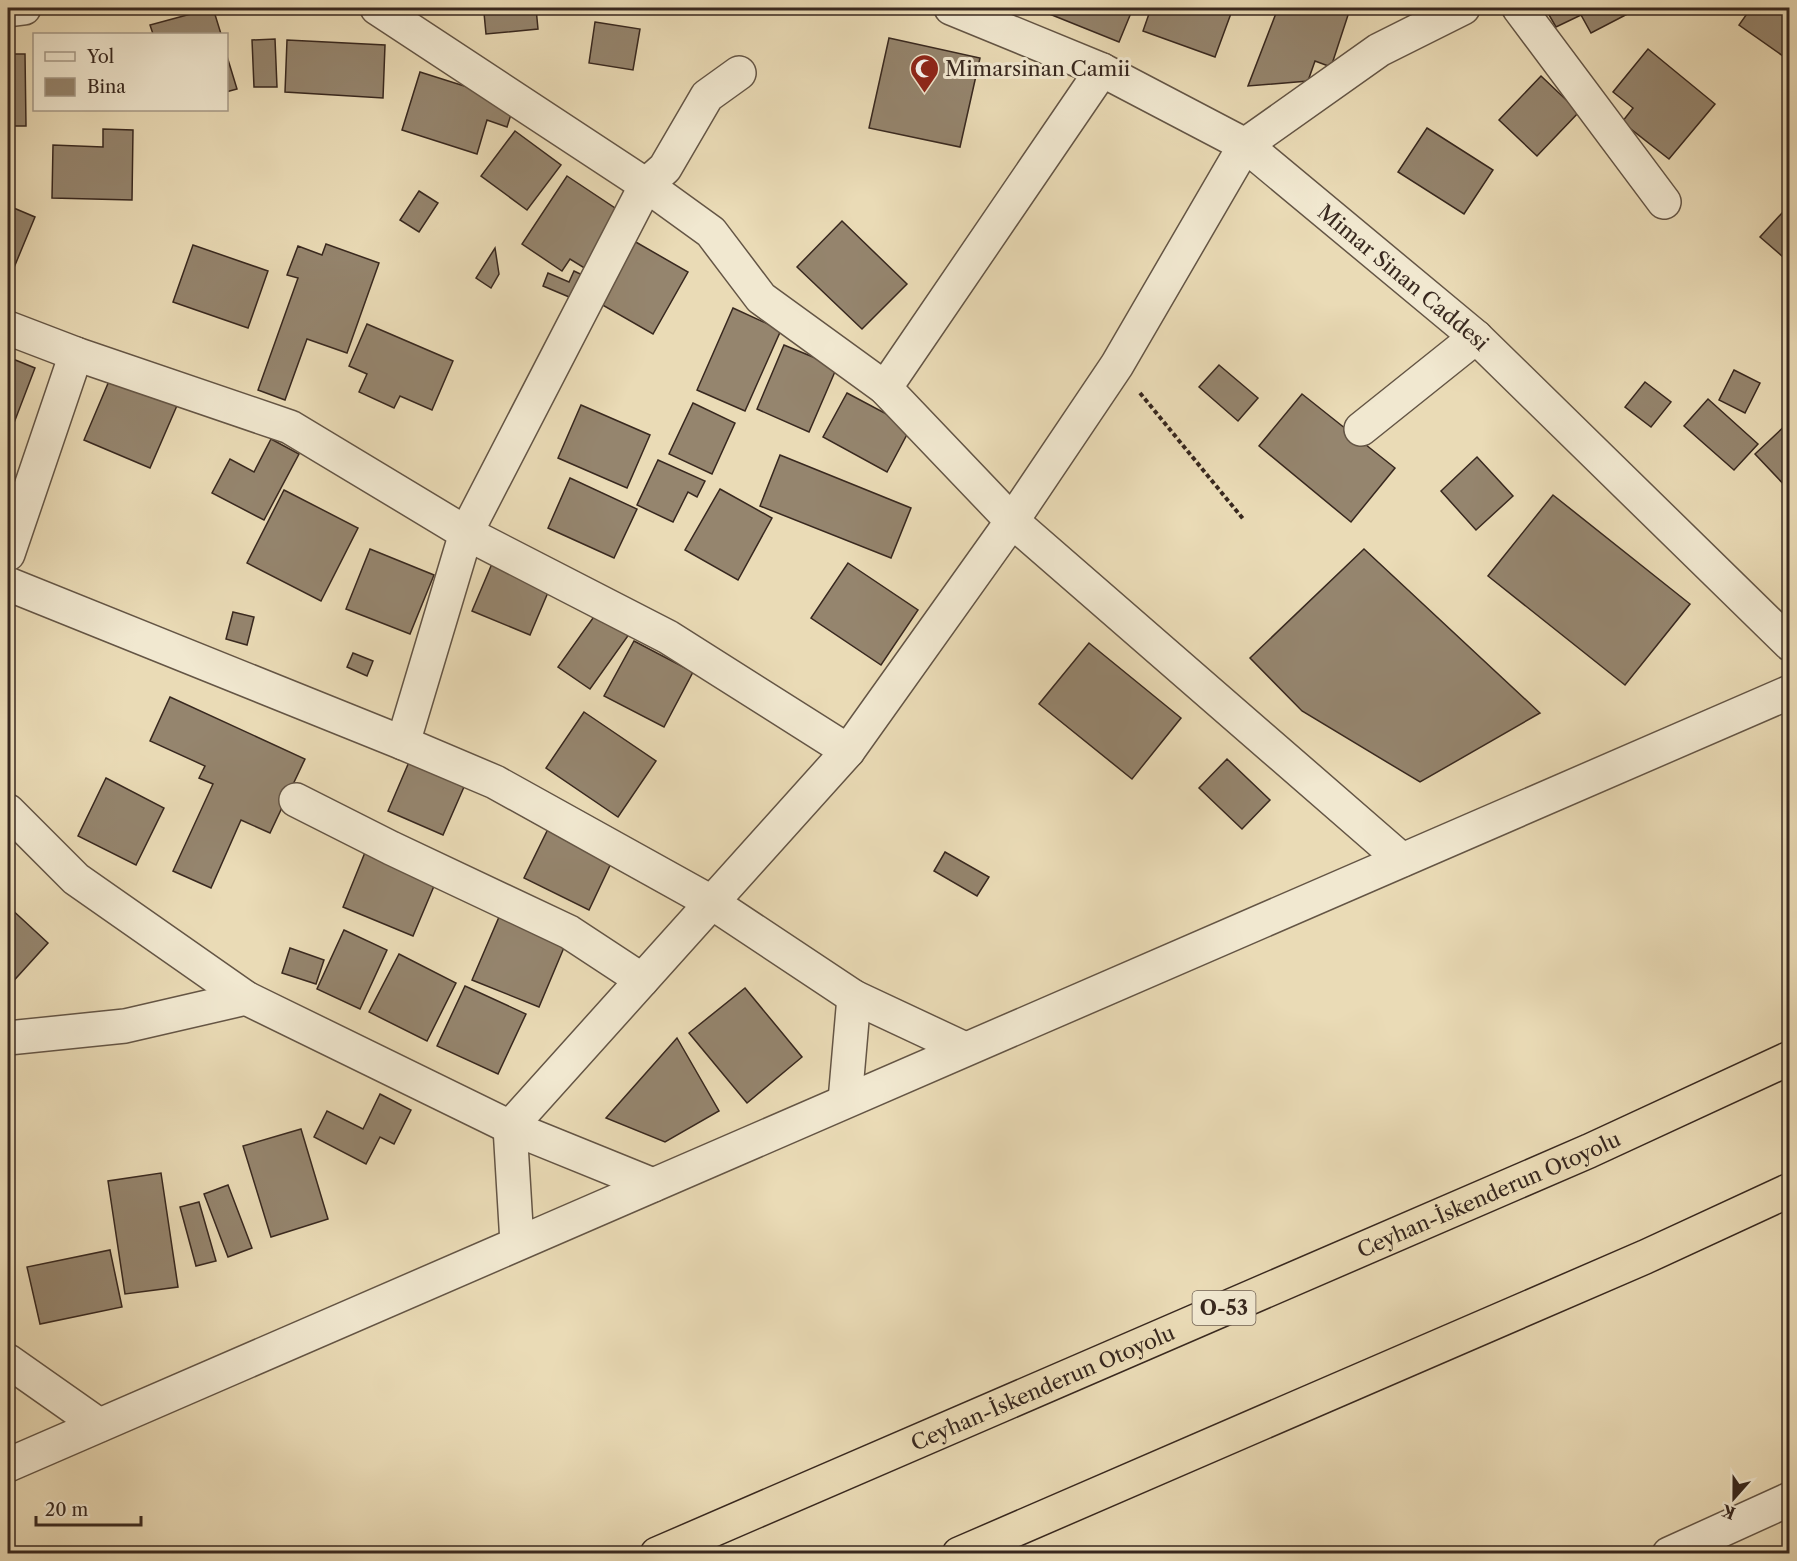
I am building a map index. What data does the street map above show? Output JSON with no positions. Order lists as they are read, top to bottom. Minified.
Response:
{"streets":{"highway":["Ceyhan-İskenderun Otoyolu","O-53"],"street":["Mimar Sinan Caddesi"]},"places":{"mosque":["Mimarsinan Camii"]},"legend":["Yol","Bina"],"scale_bar":"20 m","north":"bottom"}
